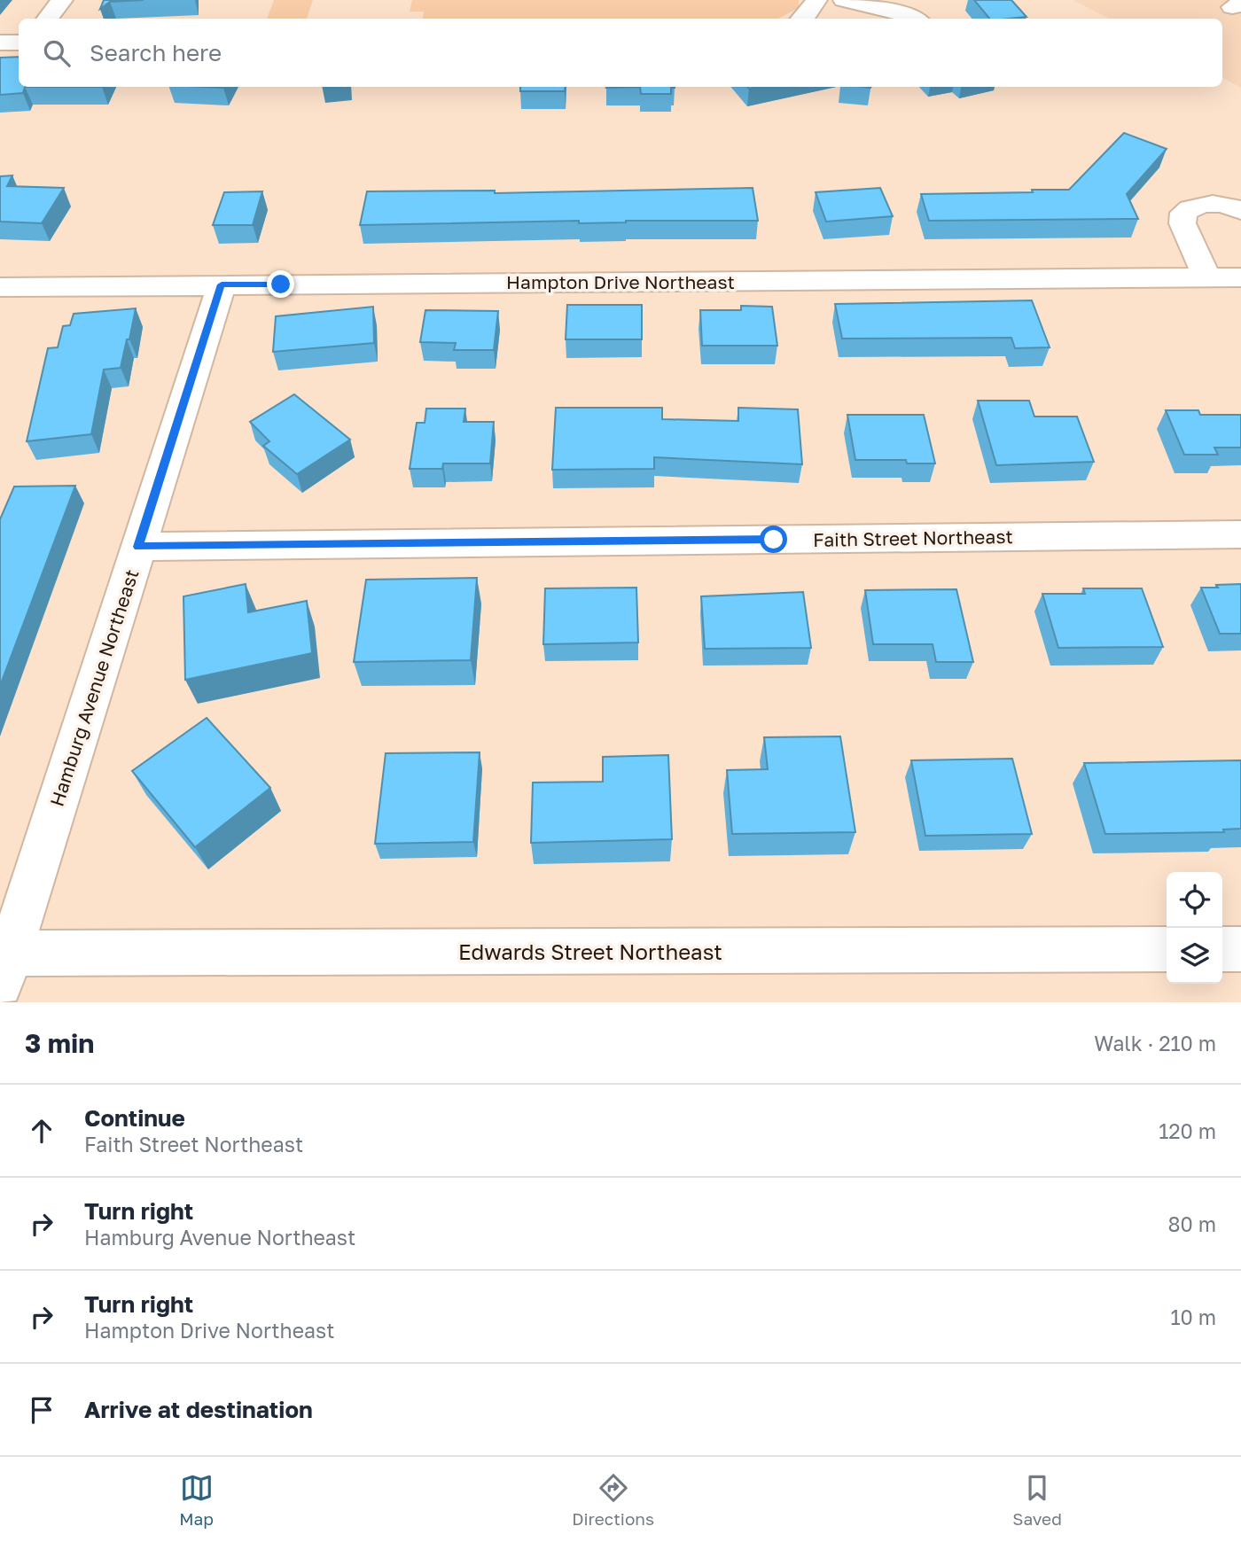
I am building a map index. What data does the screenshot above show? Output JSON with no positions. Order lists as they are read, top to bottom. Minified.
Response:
{"streets":{"street":["Hampton Drive Northeast","Faith Street Northeast","Hamburg Avenue Northeast","Edwards Street Northeast"]},"crossings":[["Hampton Drive Northeast","Hamburg Avenue Northeast"],["Faith Street Northeast","Hamburg Avenue Northeast"],["Hamburg Avenue Northeast","Edwards Street Northeast"]],"page":{"search":"Search here","heading":["3 min","Walk · 210 m"],"list":[["Continue","Faith Street Northeast","120 m"],["Turn right","Hamburg Avenue Northeast","80 m"],["Turn right","Hampton Drive Northeast","10 m"],"Arrive at destination"],"nav":["Map","Directions","Saved"]}}
